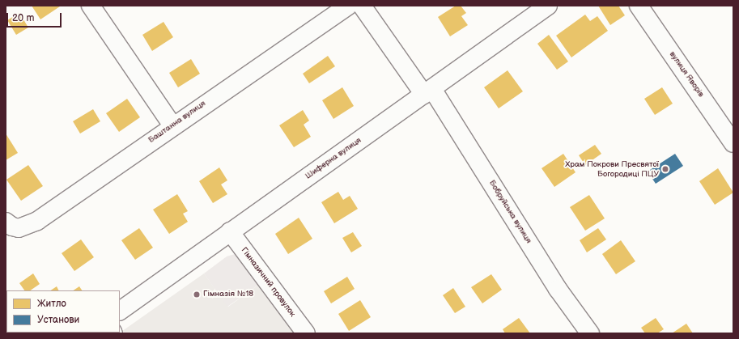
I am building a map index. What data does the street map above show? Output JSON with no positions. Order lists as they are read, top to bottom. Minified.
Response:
{"streets":{"street":["вулиця Яворів","Баштанна вулиця","Шиферна вулиця","Бобруйська вулиця","Гімназичний провулок"]},"crossings":[["Шиферна вулиця","Бобруйська вулиця"],["Шиферна вулиця","Гімназичний провулок"]],"places":["Храм Покрови Пресвятої Богородиці ПЦУ","Гімназія №18"],"legend":["Житло","Установи"],"scale_bar":"20 m"}
